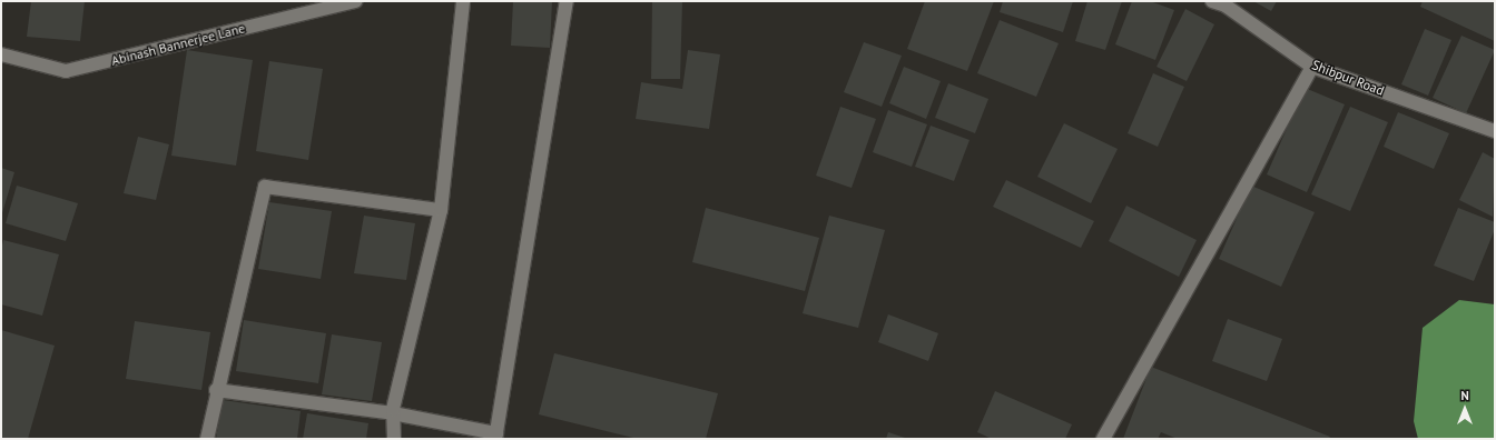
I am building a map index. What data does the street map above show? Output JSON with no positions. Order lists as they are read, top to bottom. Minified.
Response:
{"streets":{"street":["Abinash Bannerjee Lane","Shibpur Road"]},"north":"top"}
